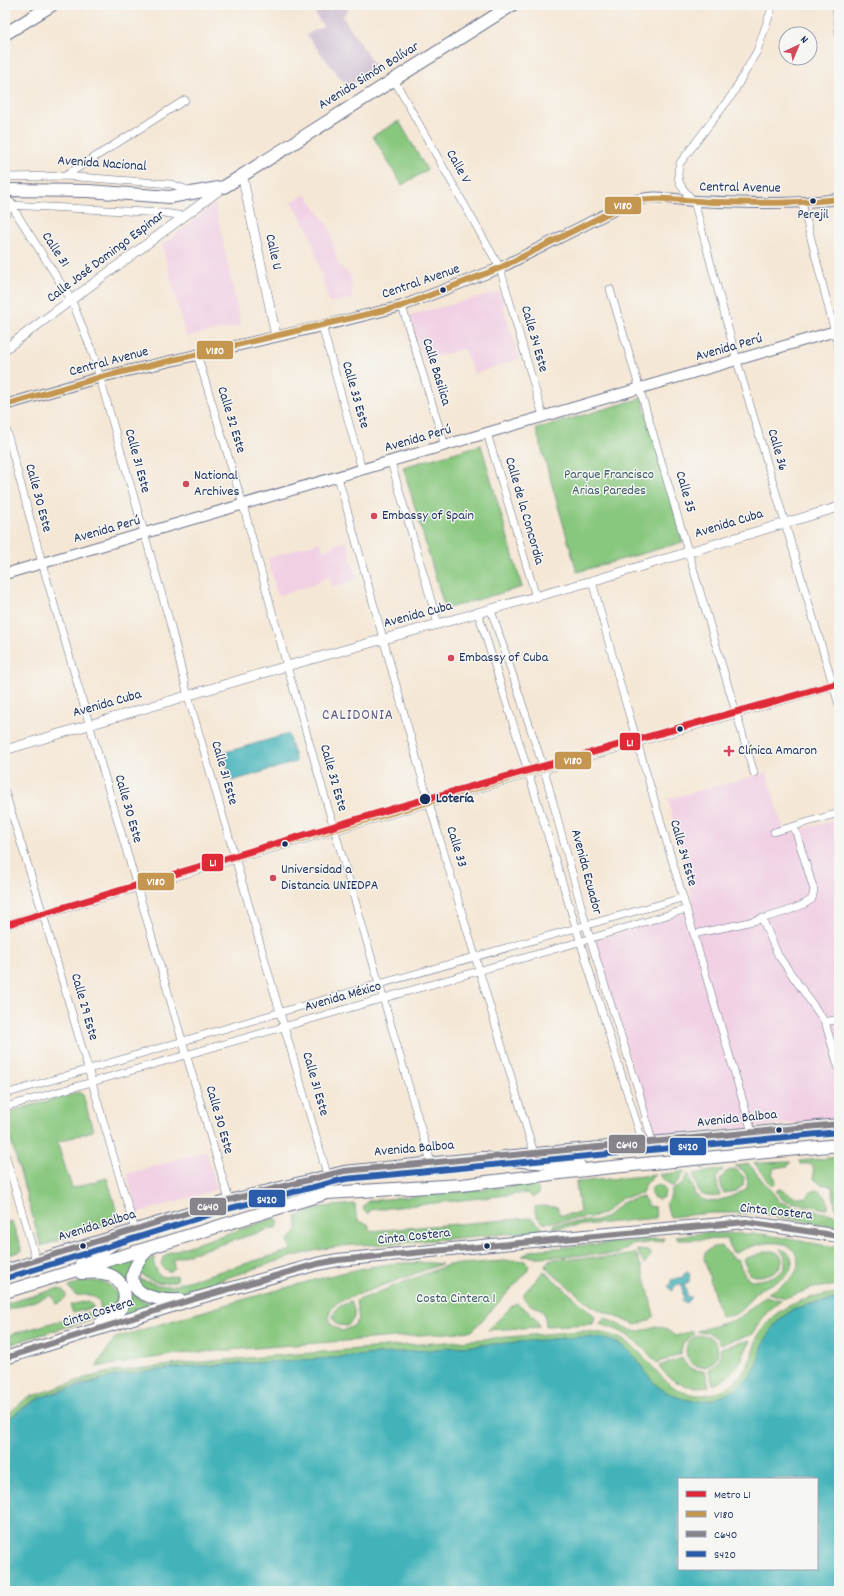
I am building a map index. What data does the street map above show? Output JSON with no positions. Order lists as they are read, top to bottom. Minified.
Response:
{"streets":{"main road":["Avenida Simón Bolívar","Avenida Nacional","Central Avenue","Avenida Perú","Avenida Balboa","Cinta Costera"],"street":["Calle V","Calle 31","Calle U","Calle José Domingo Espinar","Calle 34 Este","Calle Basilica","Calle 33 Este","Calle 32 Este","Calle 36","Calle 31 Este","Calle 35","Calle 30 Este","Calle de la Concordia","Avenida Cuba","Calle 33","Avenida Ecuador","Avenida México","Calle 29 Este"]},"crossings":[["Avenida Simón Bolívar","Avenida Nacional"],["Avenida Simón Bolívar","Calle V"],["Avenida Simón Bolívar","Calle U"],["Avenida Nacional","Calle U"],["Avenida Nacional","Calle José Domingo Espinar"],["Calle V","Central Avenue"],["Calle V","Calle 34 Este"],["Central Avenue","Calle 31"],["Central Avenue","Calle U"],["Central Avenue","Calle 34 Este"],["Central Avenue","Calle Basilica"],["Central Avenue","Calle 33 Este"],["Central Avenue","Calle 32 Este"],["Central Avenue","Calle 36"],["Central Avenue","Calle 31 Este"],["Calle 31","Calle José Domingo Espinar"],["Calle 31","Calle 31 Este"],["Calle 34 Este","Avenida Perú"],["Calle 34 Este","Avenida Cuba"],["Calle 34 Este","Avenida México"],["Calle 34 Este","Avenida Balboa"],["Avenida Perú","Calle Basilica"],["Avenida Perú","Calle 33 Este"],["Avenida Perú","Calle 32 Este"],["Avenida Perú","Calle 36"],["Avenida Perú","Calle 31 Este"],["Avenida Perú","Calle 35"],["Avenida Perú","Calle 30 Este"],["Avenida Perú","Calle de la Concordia"],["Avenida Perú","Calle 33"],["Calle 32 Este","Avenida Cuba"],["Calle 32 Este","Avenida México"],["Calle 32 Este","Avenida Balboa"],["Calle 36","Avenida Cuba"],["Calle 31 Este","Avenida Cuba"],["Calle 31 Este","Avenida México"],["Calle 31 Este","Avenida Balboa"],["Calle 35","Avenida Cuba"],["Calle 30 Este","Avenida Cuba"],["Calle 30 Este","Avenida México"],["Calle 30 Este","Avenida Balboa"],["Calle de la Concordia","Avenida Cuba"],["Avenida Cuba","Calle 33"],["Avenida Cuba","Avenida Ecuador"],["Calle 33","Avenida México"],["Calle 33","Avenida Balboa"],["Avenida Ecuador","Avenida México"],["Avenida Ecuador","Avenida Balboa"],["Avenida México","Calle 29 Este"],["Calle 29 Este","Avenida Balboa"]],"districts":["CALIDONIA"],"parks":["Parque Francisco Arias Paredes","Costa Cintera 1"],"places":{"other":["Perejil","National Archives","Embassy of Spain","Embassy of Cuba","Lotería","Universidad a Distancia UNIEDPA"],"health":["Clínica Amaron"]},"lines":["transit line V180","metro line L1","transit line C640","transit line S420"],"legend":["Metro L1","V180","C640","S420"],"north":"top right"}
